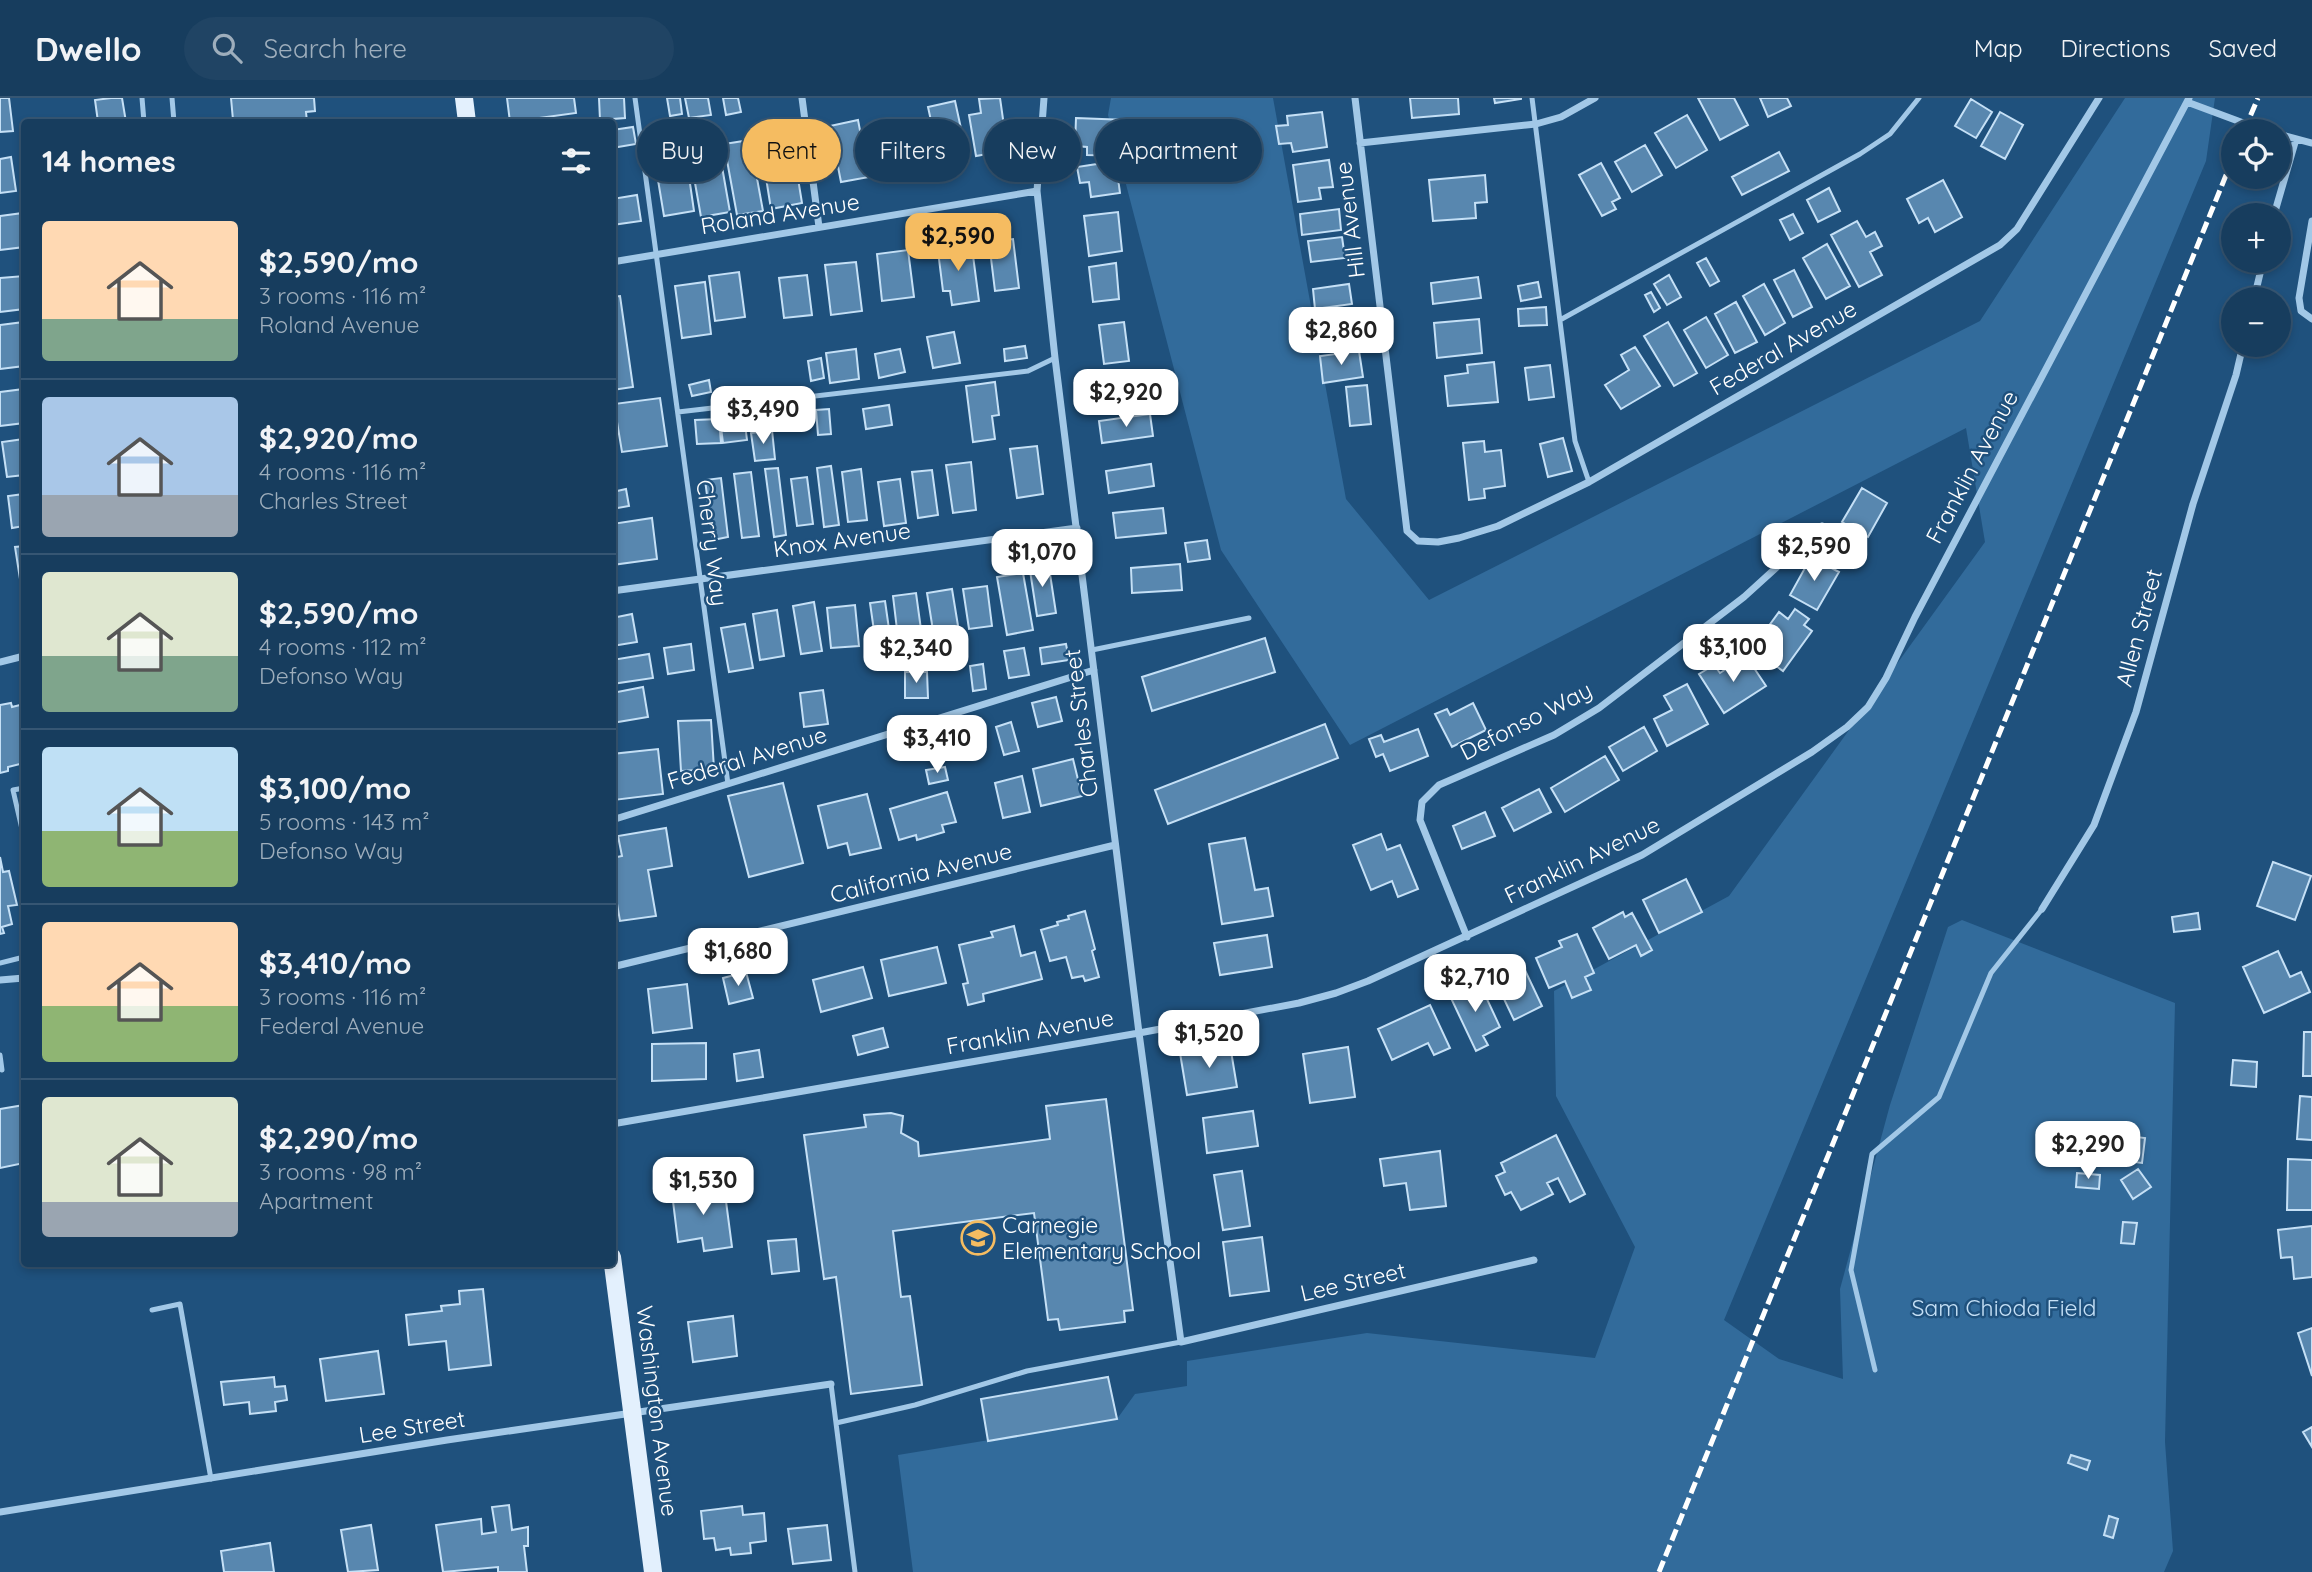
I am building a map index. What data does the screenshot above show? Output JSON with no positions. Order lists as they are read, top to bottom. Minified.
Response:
{"streets":{"main road":["Washington Avenue"],"street":["Roland Avenue","Hill Avenue","Federal Avenue","Franklin Avenue","Knox Avenue","Allen Street","Defonso Way","Charles Street","California Avenue","Lee Street"],"lane":["Cherry Way"]},"crossings":[["Roland Avenue","Cherry Way"],["Roland Avenue","Charles Street"],["Hill Avenue","Federal Avenue"],["Federal Avenue","Cherry Way"],["Federal Avenue","Charles Street"],["Franklin Avenue","Defonso Way"],["Franklin Avenue","Charles Street"],["Knox Avenue","Cherry Way"],["Knox Avenue","Charles Street"],["Charles Street","California Avenue"],["Charles Street","Lee Street"],["Lee Street","Washington Avenue"]],"parks":["Sam Chioda Field"],"places":{"school or university":["Carnegie Elementary School"]},"page":{"header":"Dwello","search":"Search here","nav":["Map","Directions","Saved"],"map_buttons":["+","−"],"chip":["Buy","Rent","Filters","New","Apartment"],"heading":"14 homes","list":[{"name":"$2,590/mo","note":"3 rooms · 116 m² · Roland Avenue"},{"name":"$2,920/mo","note":"4 rooms · 116 m² · Charles Street"},{"name":"$2,590/mo","note":"4 rooms · 112 m² · Defonso Way"},{"name":"$3,100/mo","note":"5 rooms · 143 m² · Defonso Way"},{"name":"$3,410/mo","note":"3 rooms · 116 m² · Federal Avenue"},{"name":"$2,290/mo","note":"3 rooms · 98 m² · Apartment"}],"price":["$2,590","$2,860","$2,920","$3,490","$2,590","$1,070","$3,100","$2,340","$3,410","$1,680","$2,710","$1,520","$2,290","$1,530"]}}
